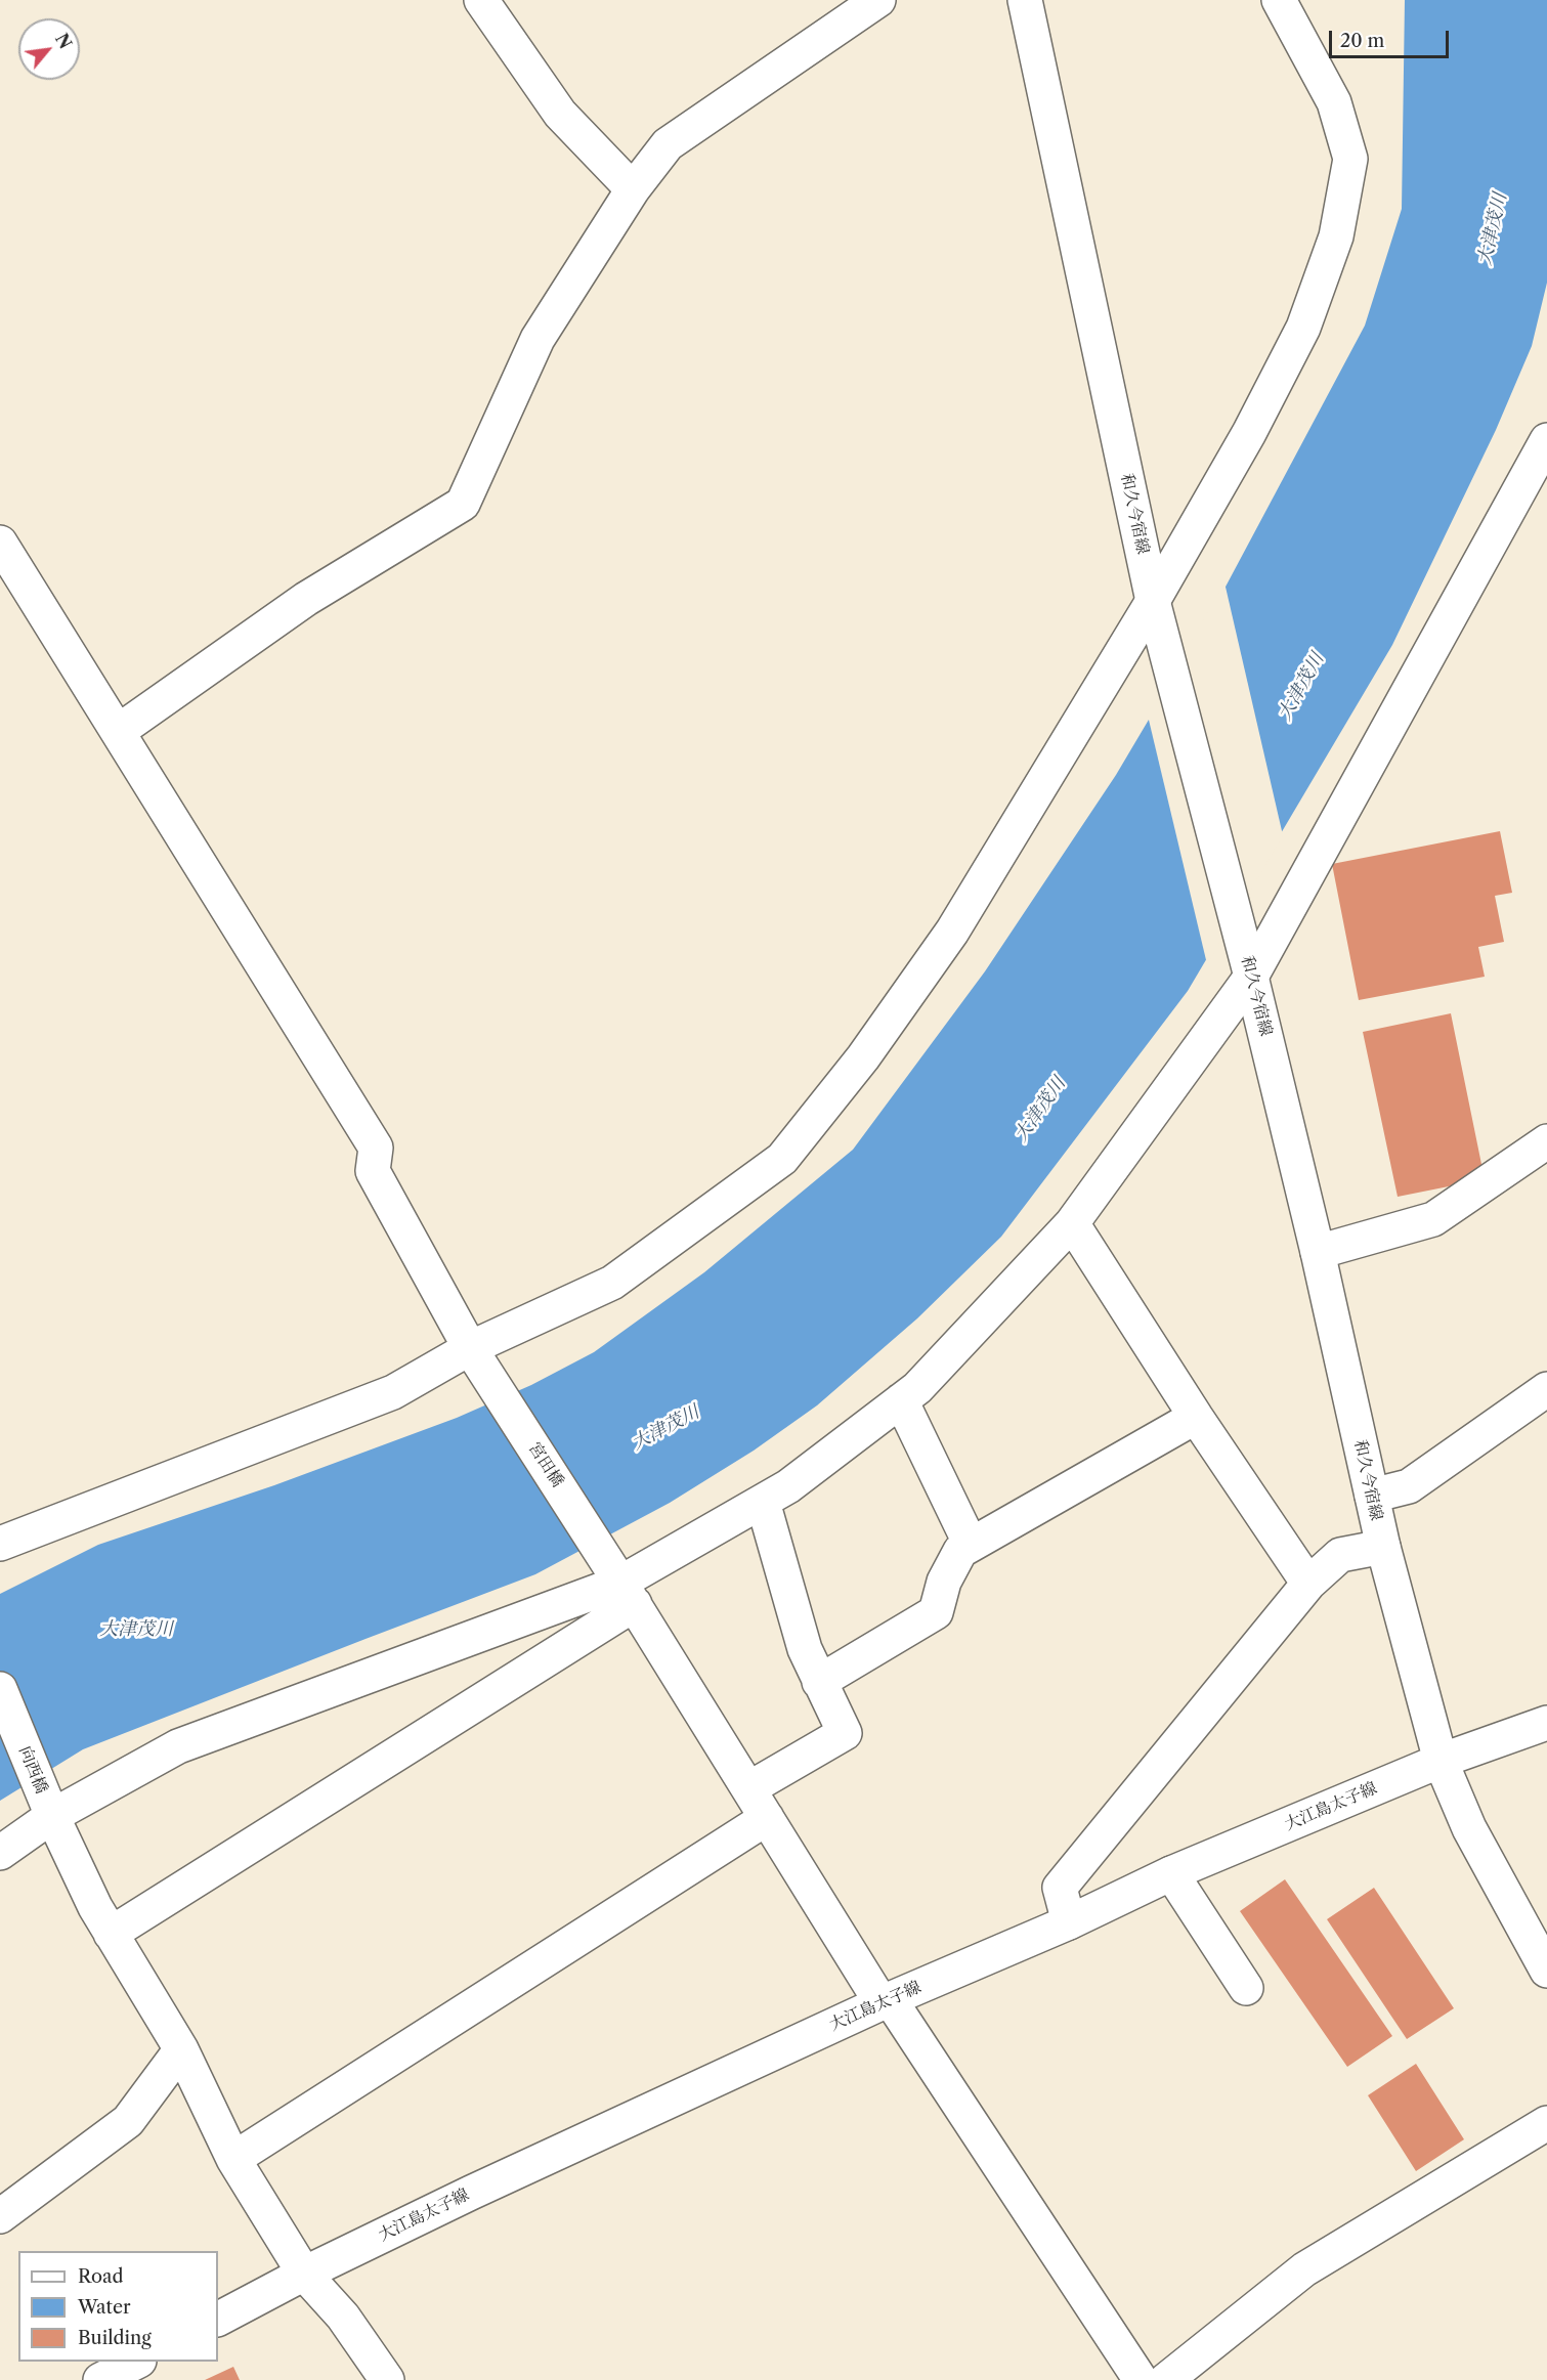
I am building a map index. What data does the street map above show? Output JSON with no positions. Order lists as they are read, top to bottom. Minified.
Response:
{"streets":{"street":["和久今宿線","宮田橋","向西橋","大江島太子線"]},"crossings":[["和久今宿線","大江島太子線"],["宮田橋","大江島太子線"],["向西橋","大江島太子線"]],"water":["大津茂川"],"legend":["Road","Water","Building"],"scale_bar":"20 m","north":"top right"}
